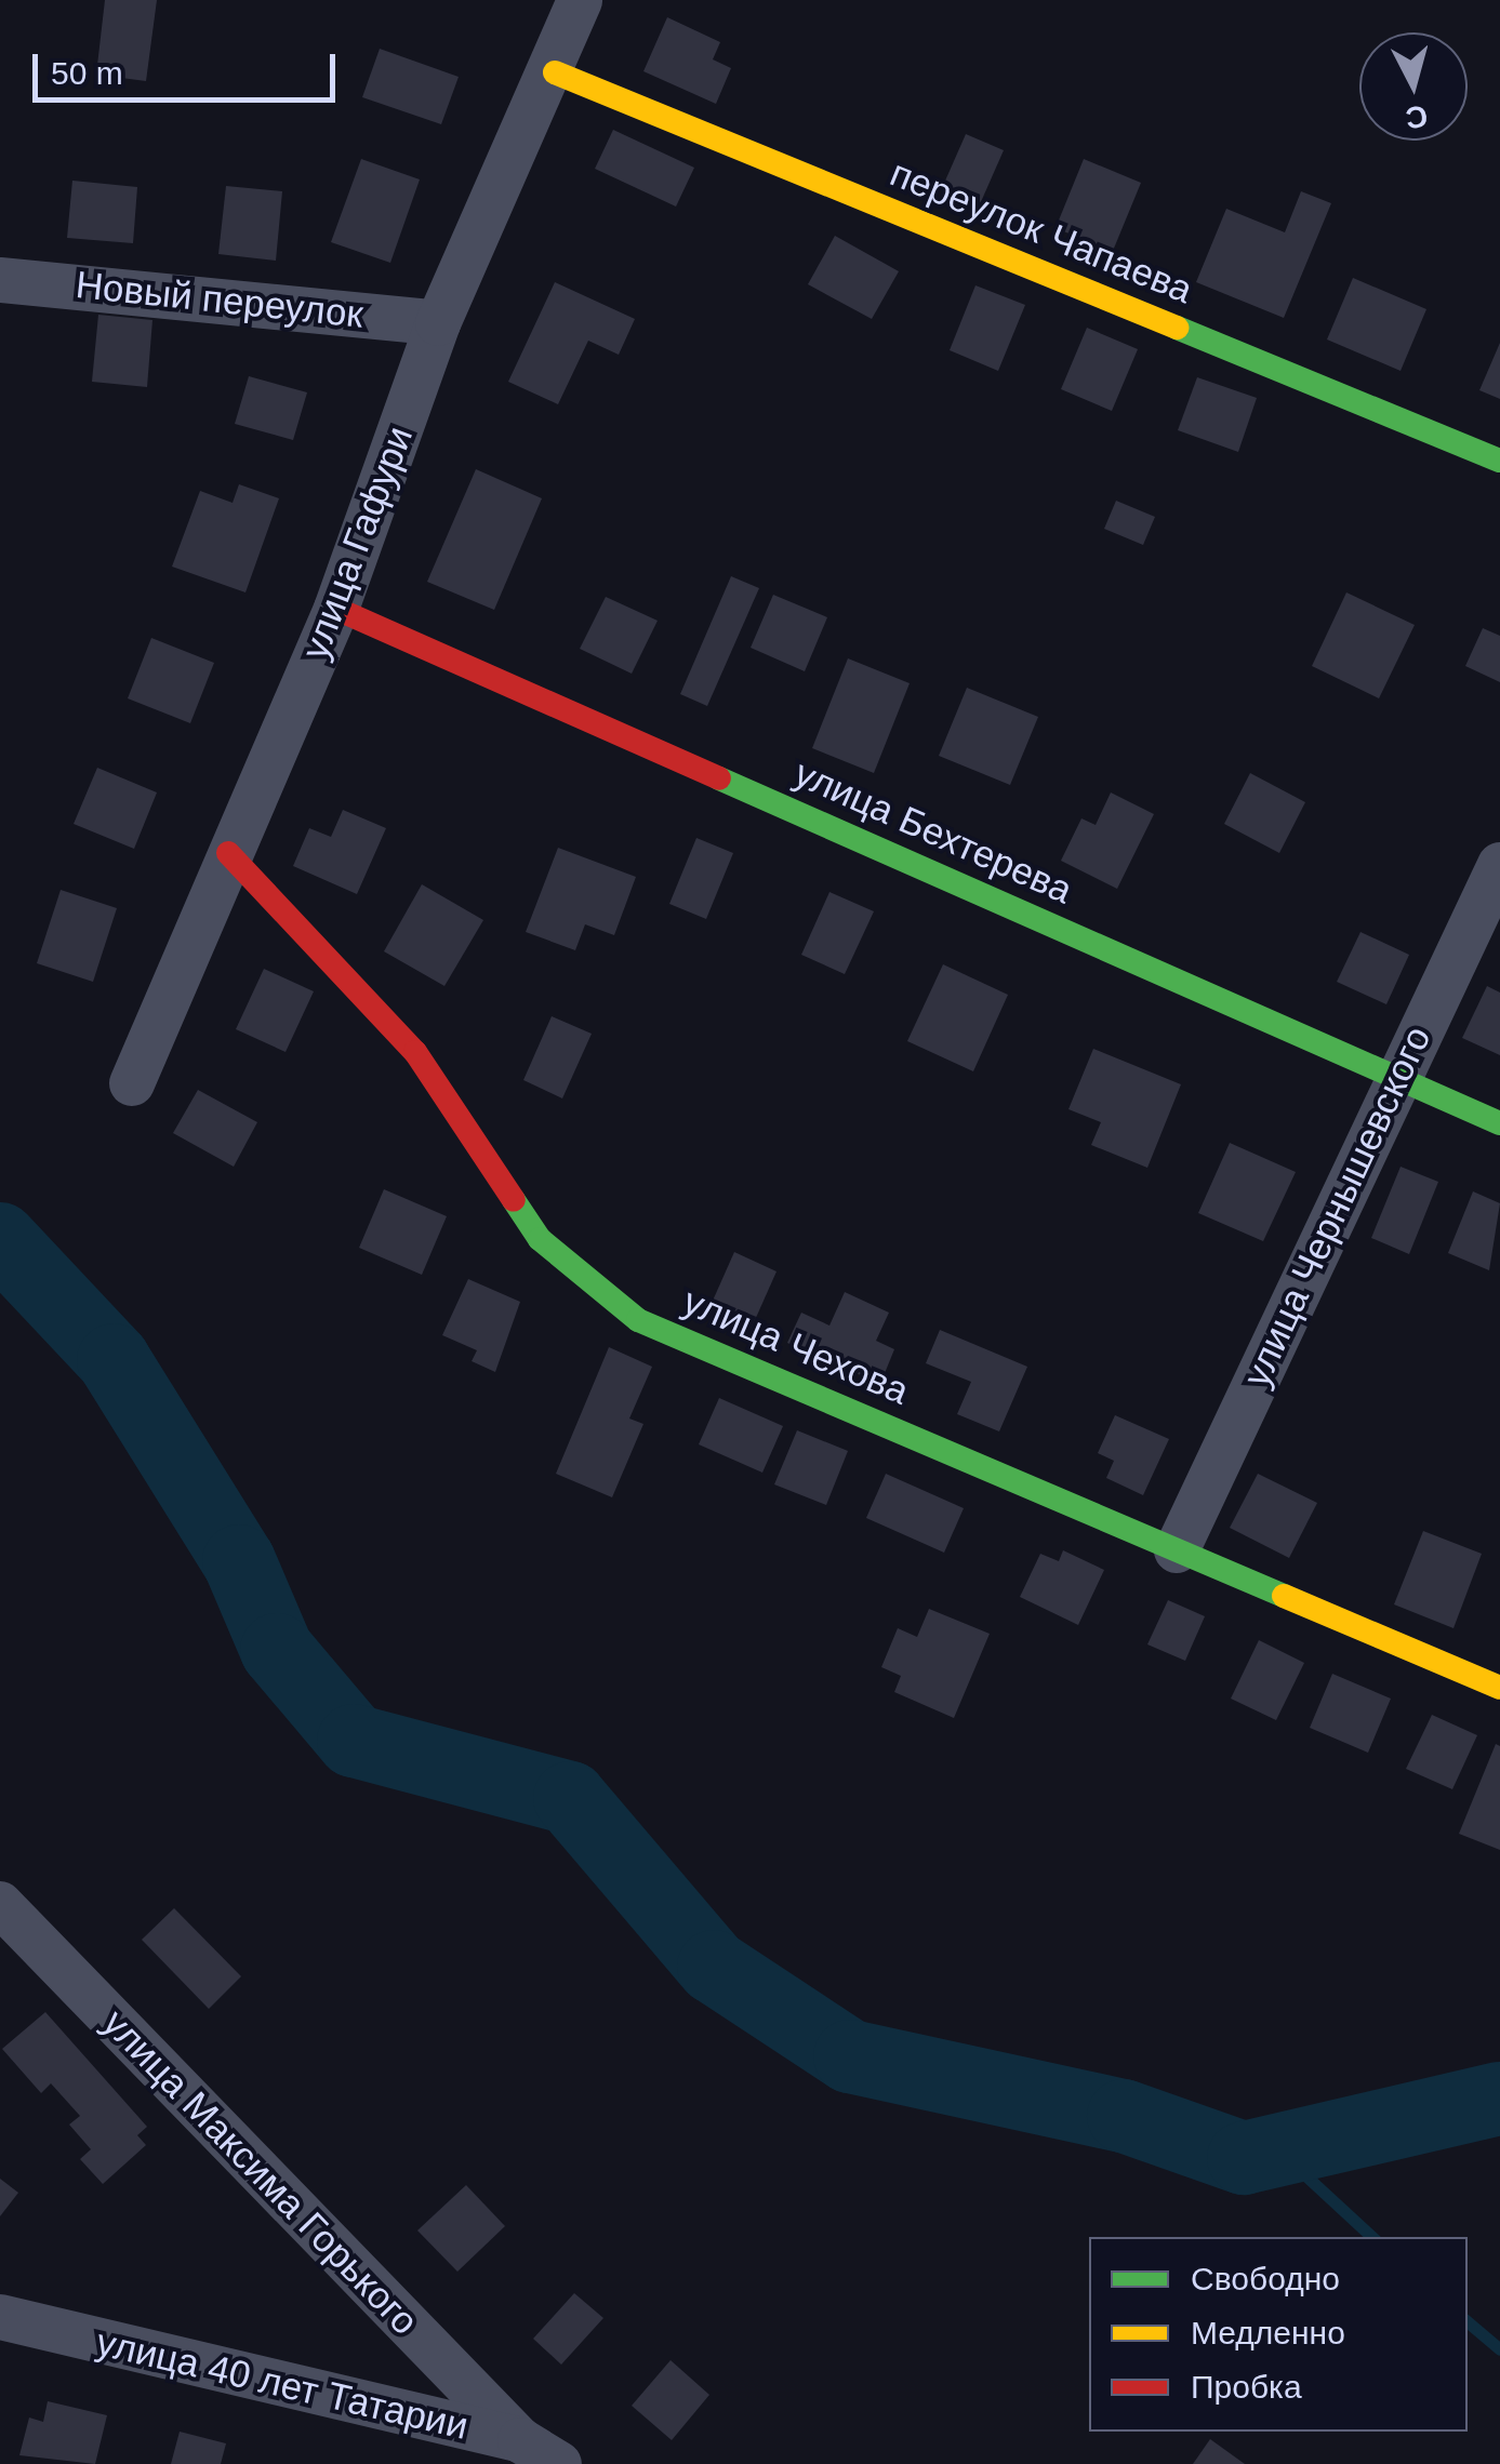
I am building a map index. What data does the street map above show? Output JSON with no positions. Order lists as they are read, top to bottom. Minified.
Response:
{"streets":{"street":["переулок Чапаева","Новый переулок","улица Гафури","улица Бехтерева","улица Чернышевского","улица Чехова","улица Максима Горького","улица 40 лет Татарии"]},"crossings":[["переулок Чапаева","улица Гафури"],["Новый переулок","улица Гафури"],["улица Гафури","улица Бехтерева"],["улица Гафури","улица Чехова"],["улица Бехтерева","улица Чернышевского"],["улица Чернышевского","улица Чехова"],["улица Максима Горького","улица 40 лет Татарии"]],"legend":["Свободно","Медленно","Пробка"],"scale_bar":"50 m","north":"bottom"}
